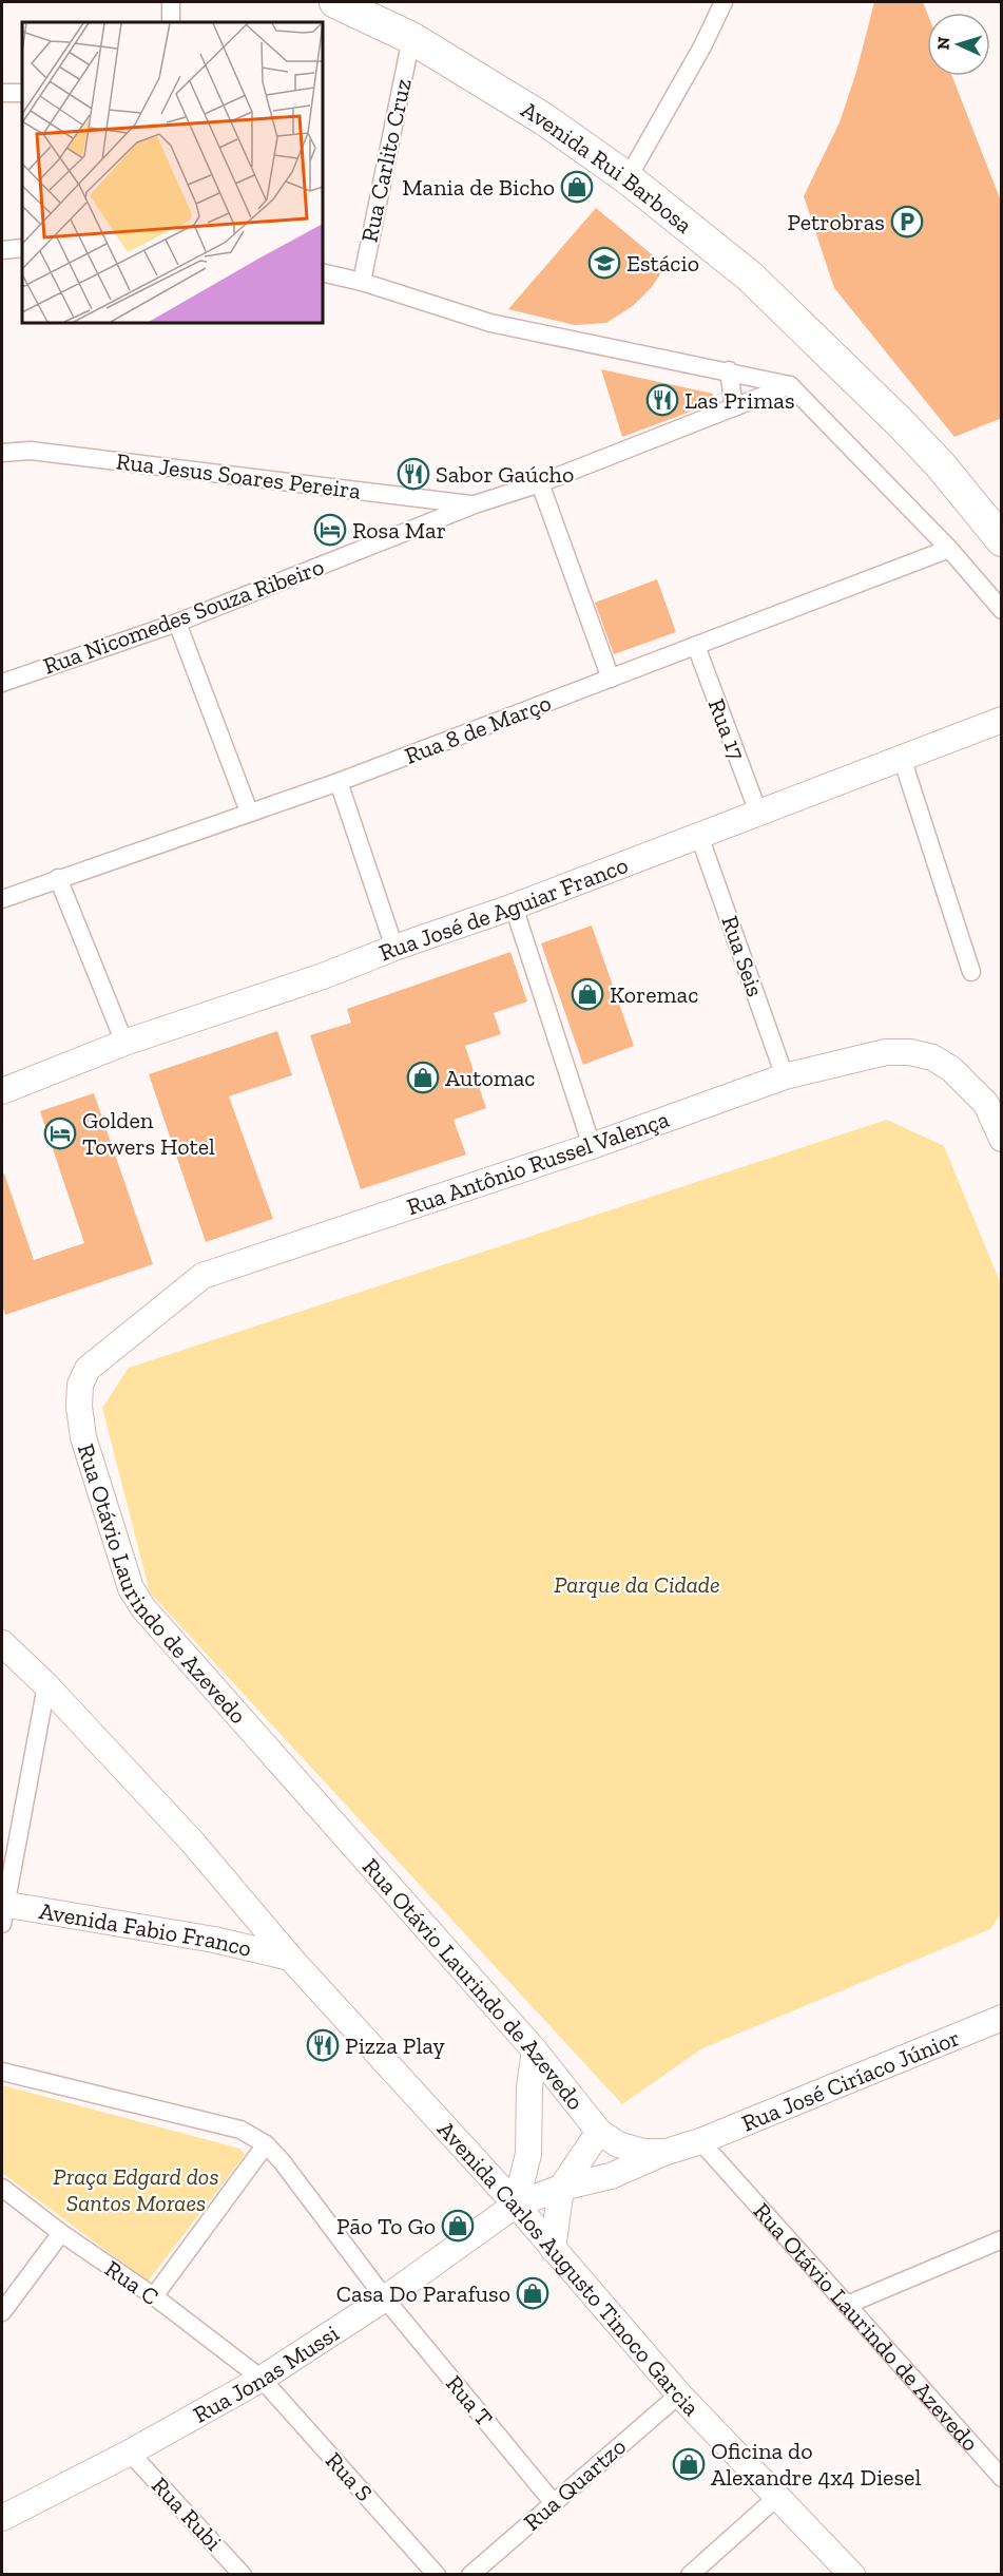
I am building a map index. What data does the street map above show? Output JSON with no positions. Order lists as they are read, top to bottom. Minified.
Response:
{"streets":{"highway":["Avenida Rui Barbosa"],"street":["Rua Carlito Cruz","Rua Jesus Soares Pereira","Rua Nicomedes Souza Ribeiro","Rua 8 de Março","Rua 17","Rua José de Aguiar Franco","Rua Seis","Rua Antônio Russel Valença","Rua Otávio Laurindo de Azevedo","Avenida Fabio Franco","Rua José Ciríaco Júnior","Avenida Carlos Augusto Tinoco Garcia","Rua C","Rua Jonas Mussi","Rua T","Rua S","Rua Quartzo","Rua Rubi"]},"crossings":[["Rua Carlito Cruz","Avenida Rui Barbosa"],["Rua Jesus Soares Pereira","Rua Nicomedes Souza Ribeiro"],["Rua 8 de Março","Rua 17"],["Rua 17","Rua José de Aguiar Franco"],["Rua José de Aguiar Franco","Rua Seis"],["Rua Seis","Rua Antônio Russel Valença"],["Rua Antônio Russel Valença","Rua Otávio Laurindo de Azevedo"],["Rua Otávio Laurindo de Azevedo","Rua José Ciríaco Júnior"],["Rua Otávio Laurindo de Azevedo","Rua Jonas Mussi"],["Avenida Fabio Franco","Avenida Carlos Augusto Tinoco Garcia"],["Avenida Carlos Augusto Tinoco Garcia","Rua Jonas Mussi"],["Avenida Carlos Augusto Tinoco Garcia","Rua Quartzo"],["Rua C","Rua Jonas Mussi"],["Rua C","Rua S"],["Rua Jonas Mussi","Rua T"],["Rua Jonas Mussi","Rua S"],["Rua Jonas Mussi","Rua Rubi"],["Rua T","Rua Quartzo"]],"parks":["Parque da Cidade","Praça Edgard dos Santos Moraes"],"places":{"shop":["Mania de Bicho","Koremac","Automac","Pão To Go","Casa Do Parafuso","Oficina do Alexandre 4x4 Diesel"],"parking":["Petrobras"],"school or university":["Estácio"],"restaurant":["Las Primas","Sabor Gaúcho","Pizza Play"],"hotel":["Rosa Mar","Golden Towers Hotel"]},"north":"left"}
